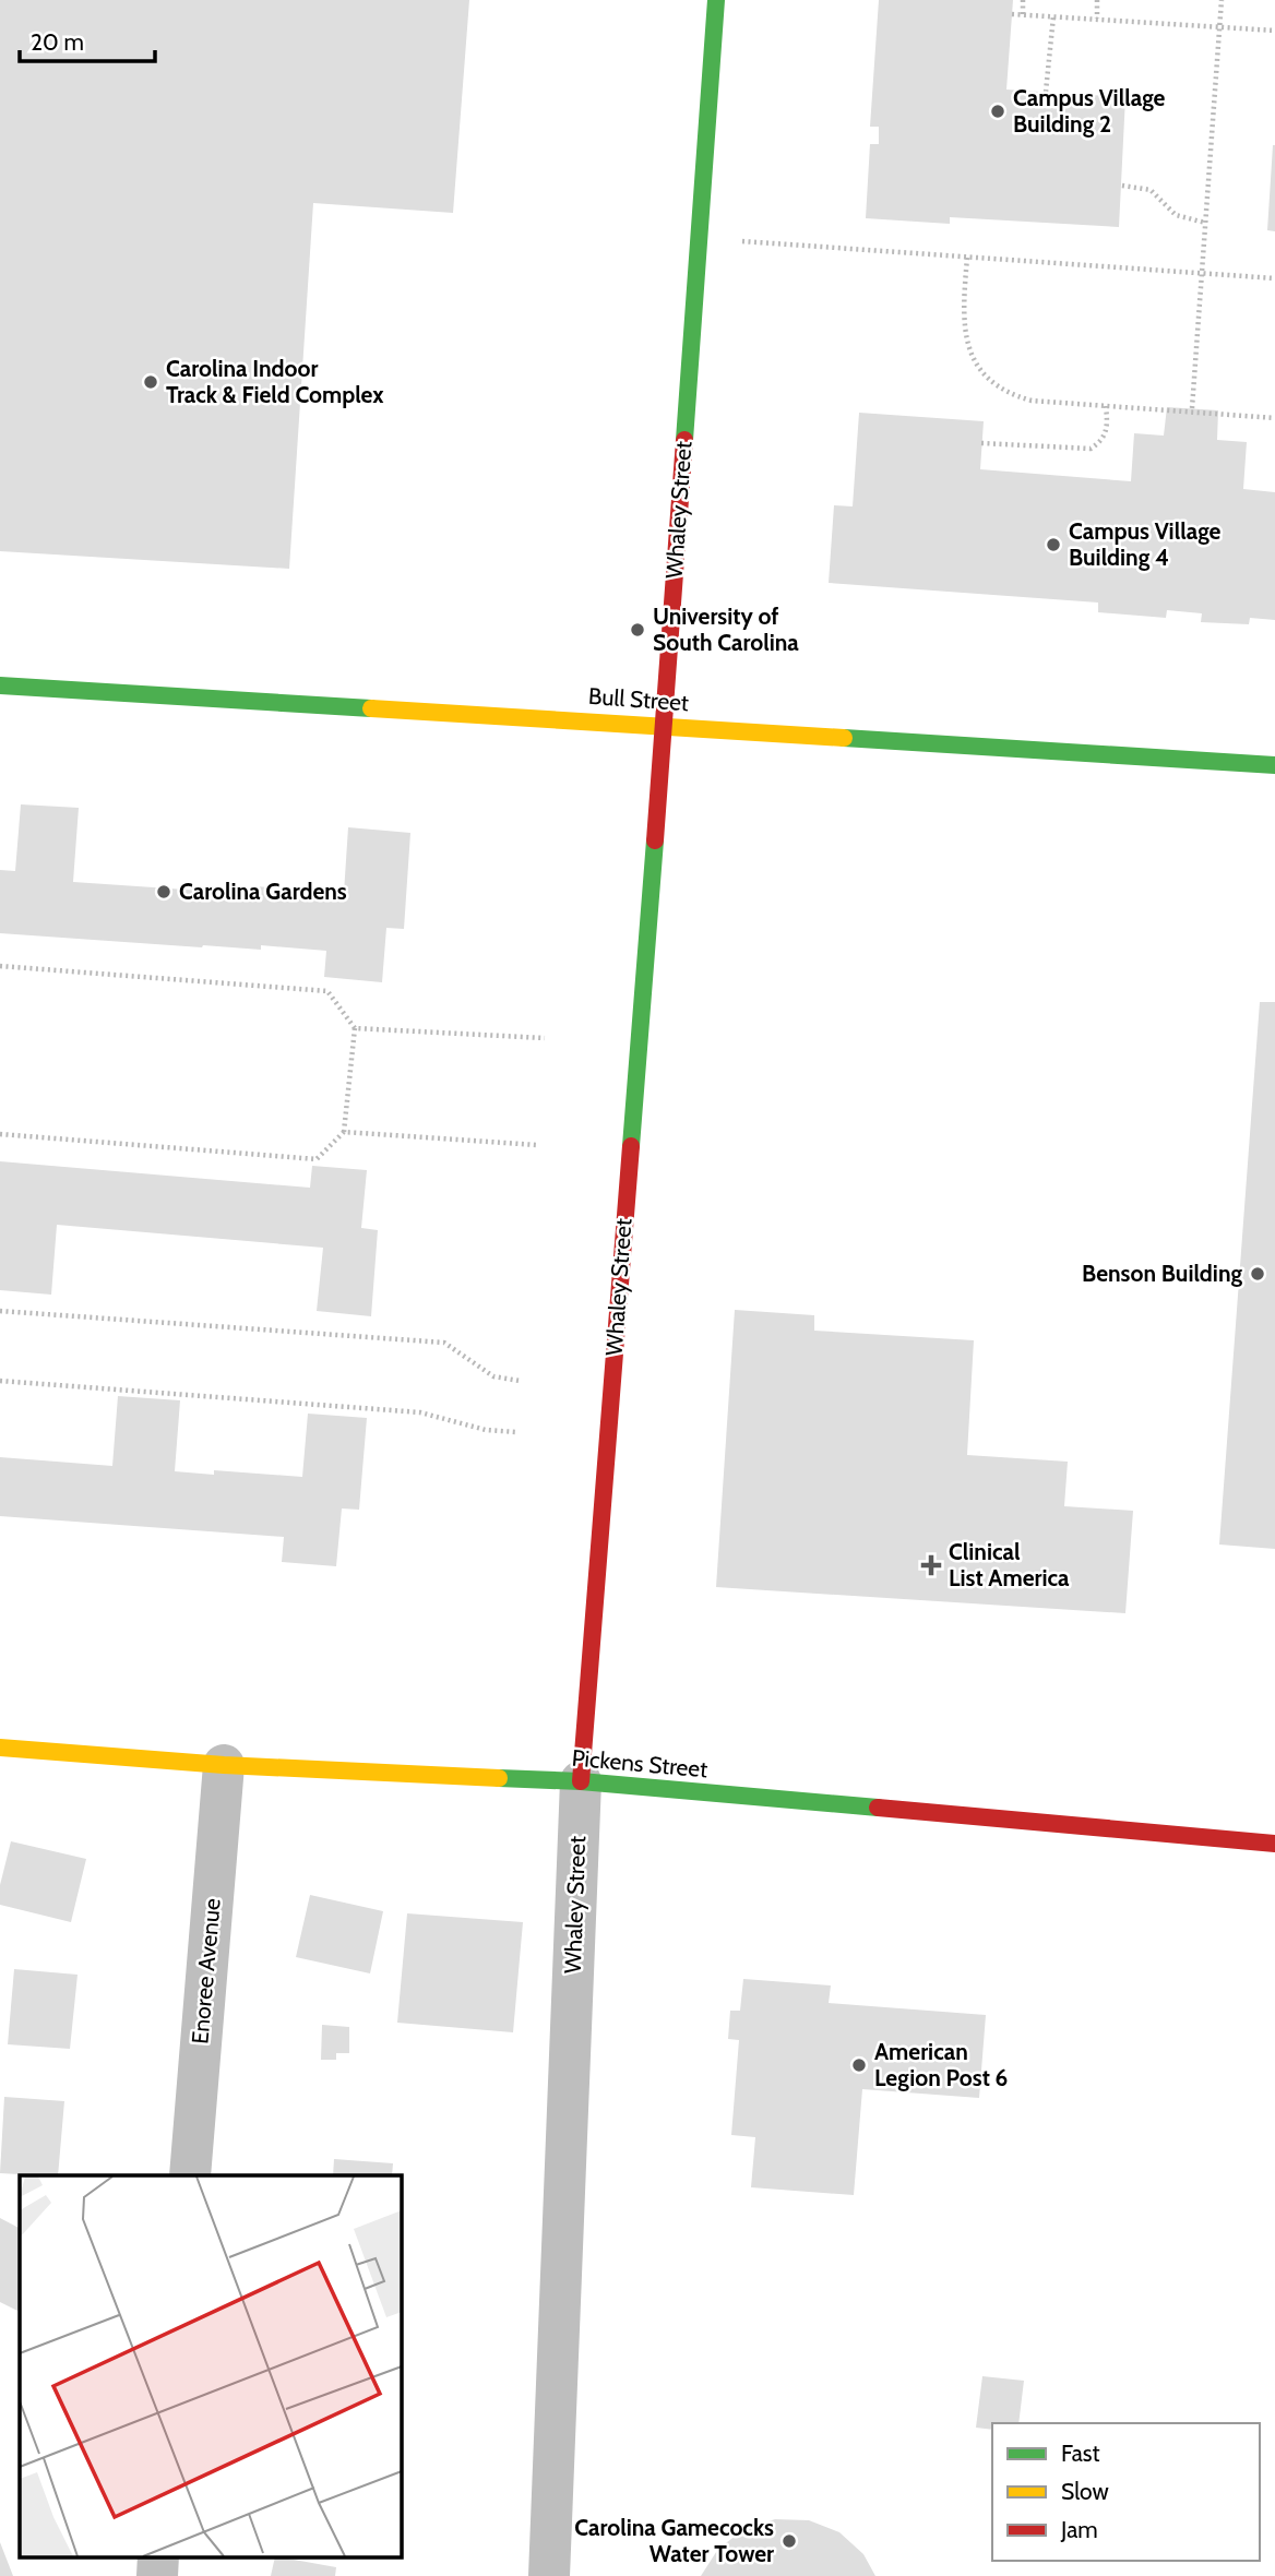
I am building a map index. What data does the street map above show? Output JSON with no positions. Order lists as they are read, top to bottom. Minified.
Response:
{"streets":{"street":["Whaley Street","Bull Street","Pickens Street","Enoree Avenue"]},"crossings":[["Whaley Street","Bull Street"],["Whaley Street","Pickens Street"],["Pickens Street","Enoree Avenue"]],"places":{"other":["Campus Village Building 2","Carolina Indoor Track & Field Complex","Campus Village Building 4","University of South Carolina","Carolina Gardens","Benson Building","American Legion Post 6","Carolina Gamecocks Water Tower"],"health":["Clinical List America"]},"legend":["Fast","Slow","Jam"],"scale_bar":"20 m"}
